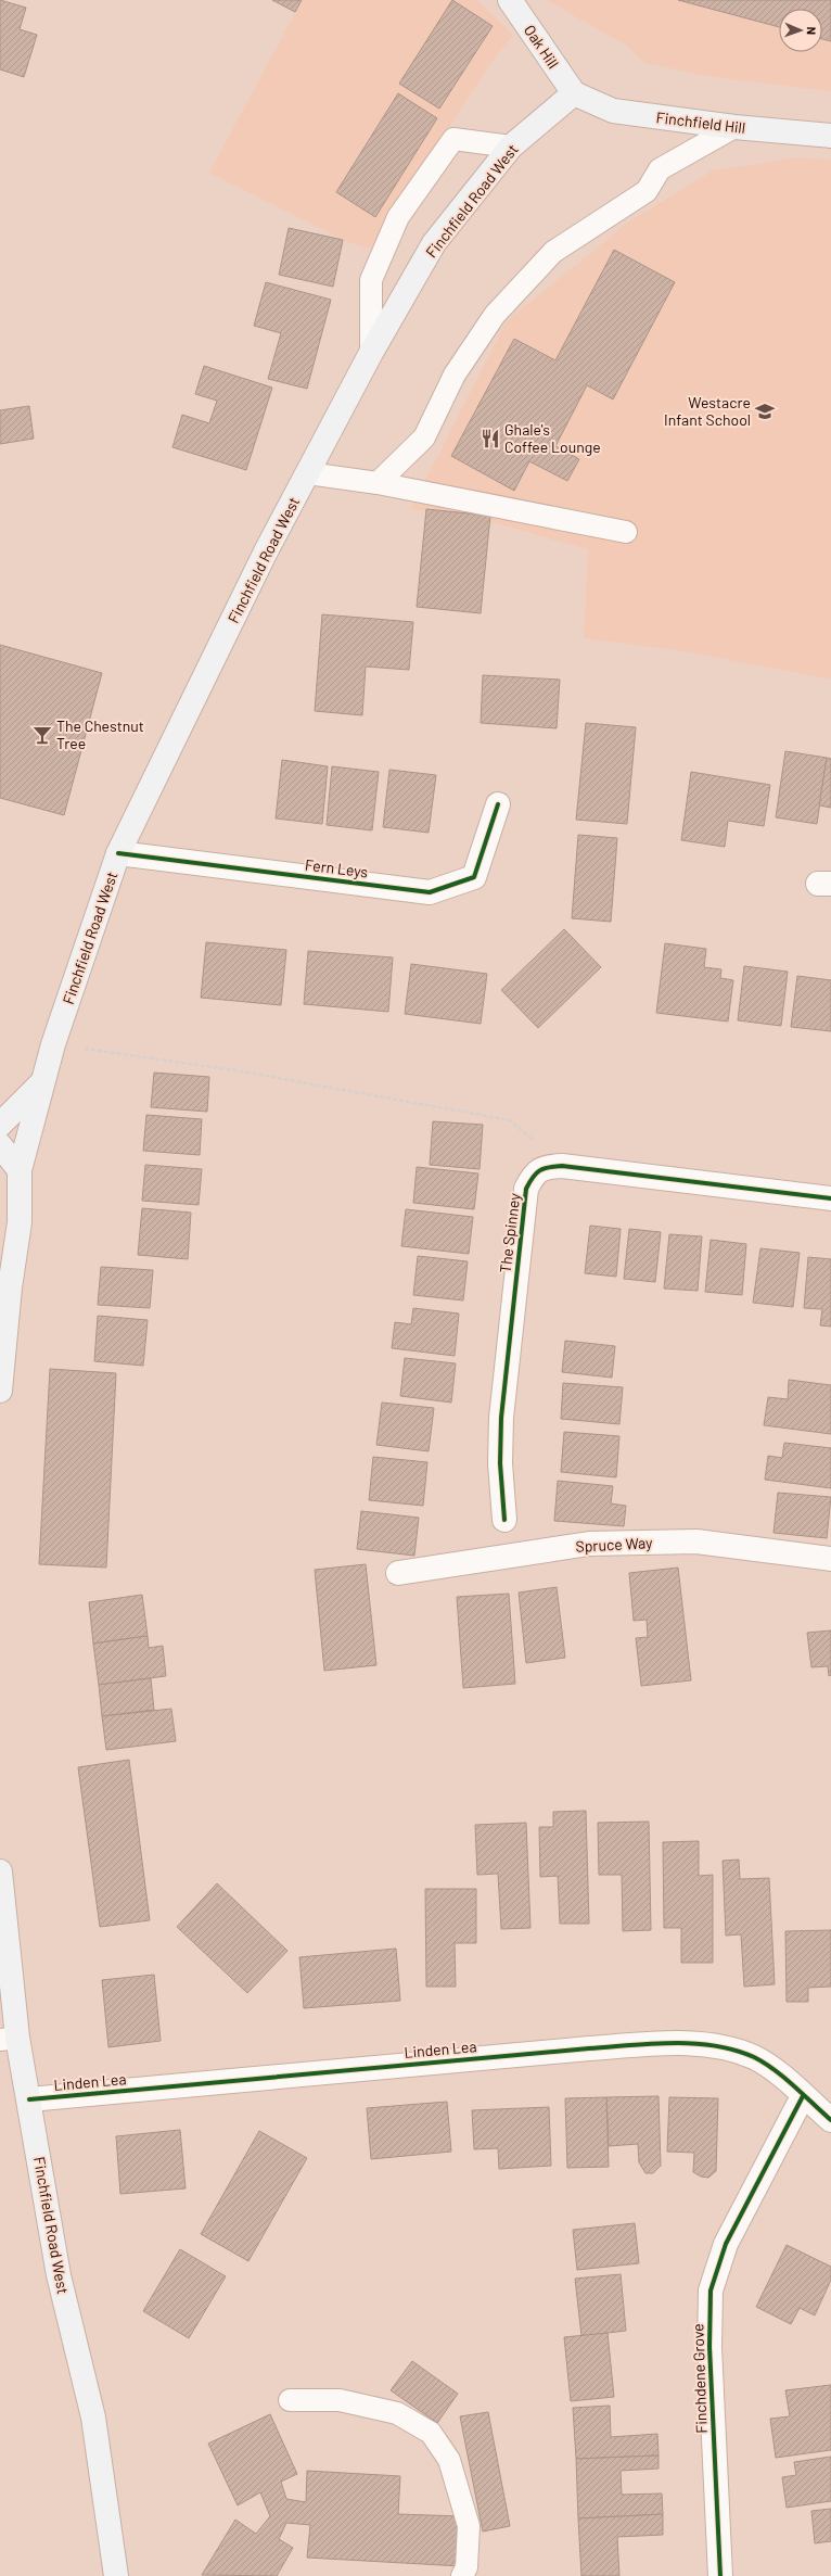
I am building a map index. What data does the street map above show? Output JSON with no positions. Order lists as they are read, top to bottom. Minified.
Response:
{"streets":{"main road":["Oak Hill","Finchfield Hill","Finchfield Road West"],"street":["Fern Leys","The Spinney","Spruce Way","Linden Lea","Finchdene Grove"]},"crossings":[["Oak Hill","Finchfield Hill"],["Oak Hill","Finchfield Road West"],["Finchfield Hill","Finchfield Road West"],["Finchfield Road West","Fern Leys"],["Finchfield Road West","Linden Lea"],["Linden Lea","Finchdene Grove"]],"places":{"school or university":["Westacre Infant School"],"restaurant":["Ghale's Coffee Lounge"],"bar":["The Chestnut Tree"]},"north":"right"}
